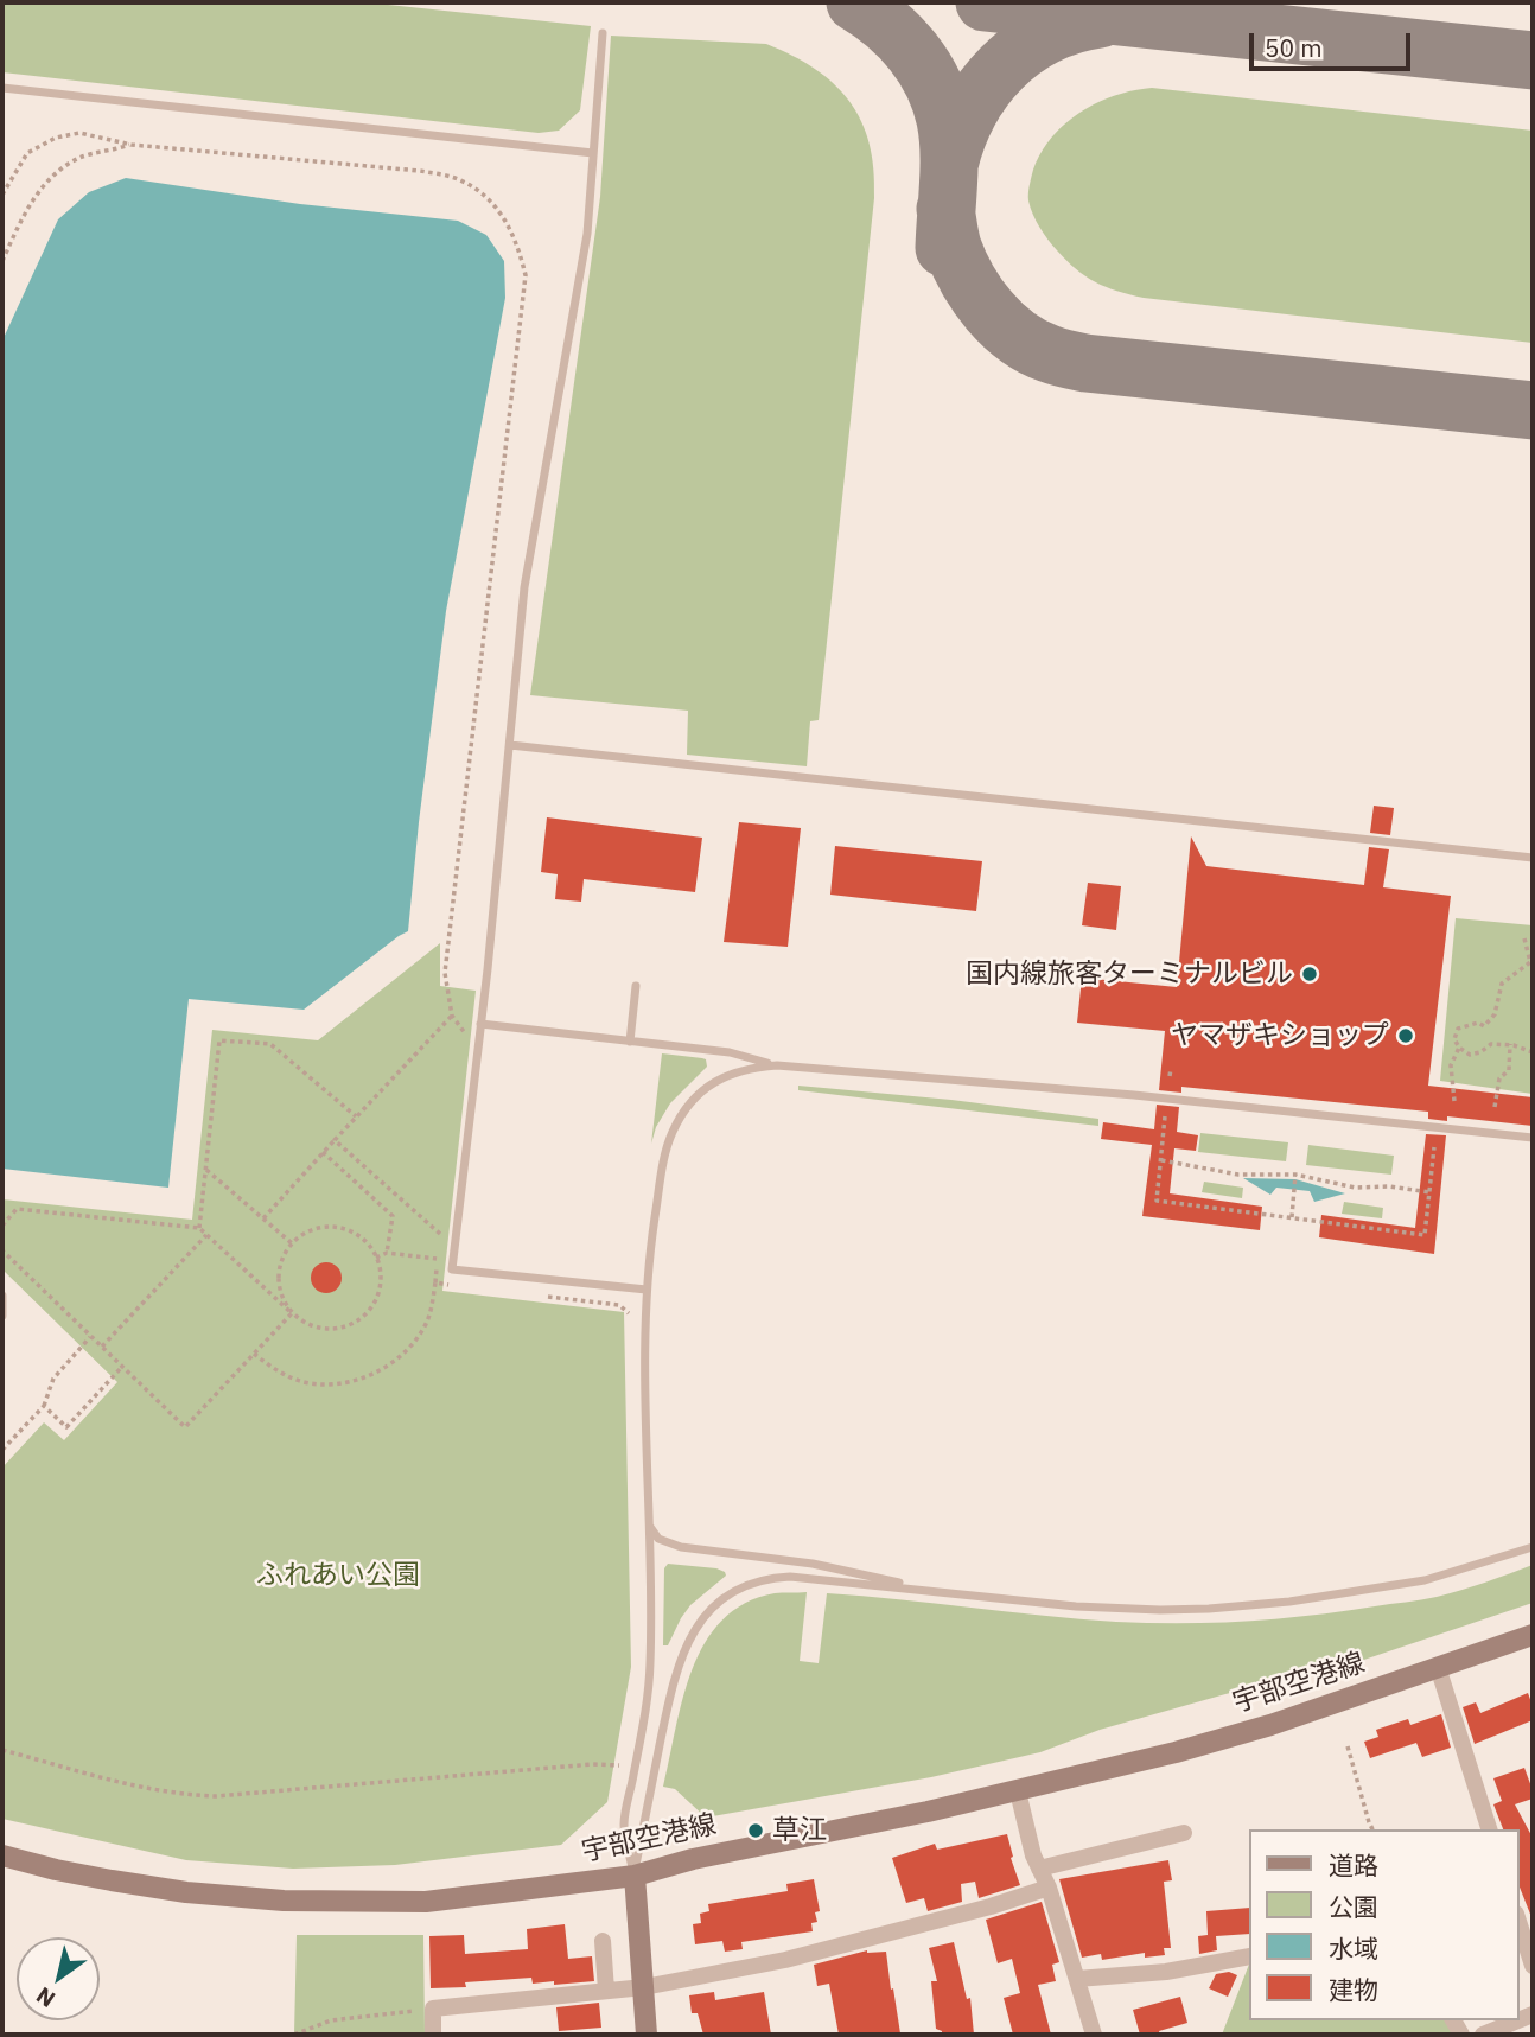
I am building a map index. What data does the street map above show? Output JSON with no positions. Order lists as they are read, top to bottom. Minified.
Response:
{"streets":{"main road":["宇部空港線"]},"parks":["ふれあい公園"],"places":["国内線旅客ターミナルビル","ヤマザキショップ","草江"],"legend":["道路","公園","水域","建物"],"scale_bar":"50 m","north":"bottom left"}
